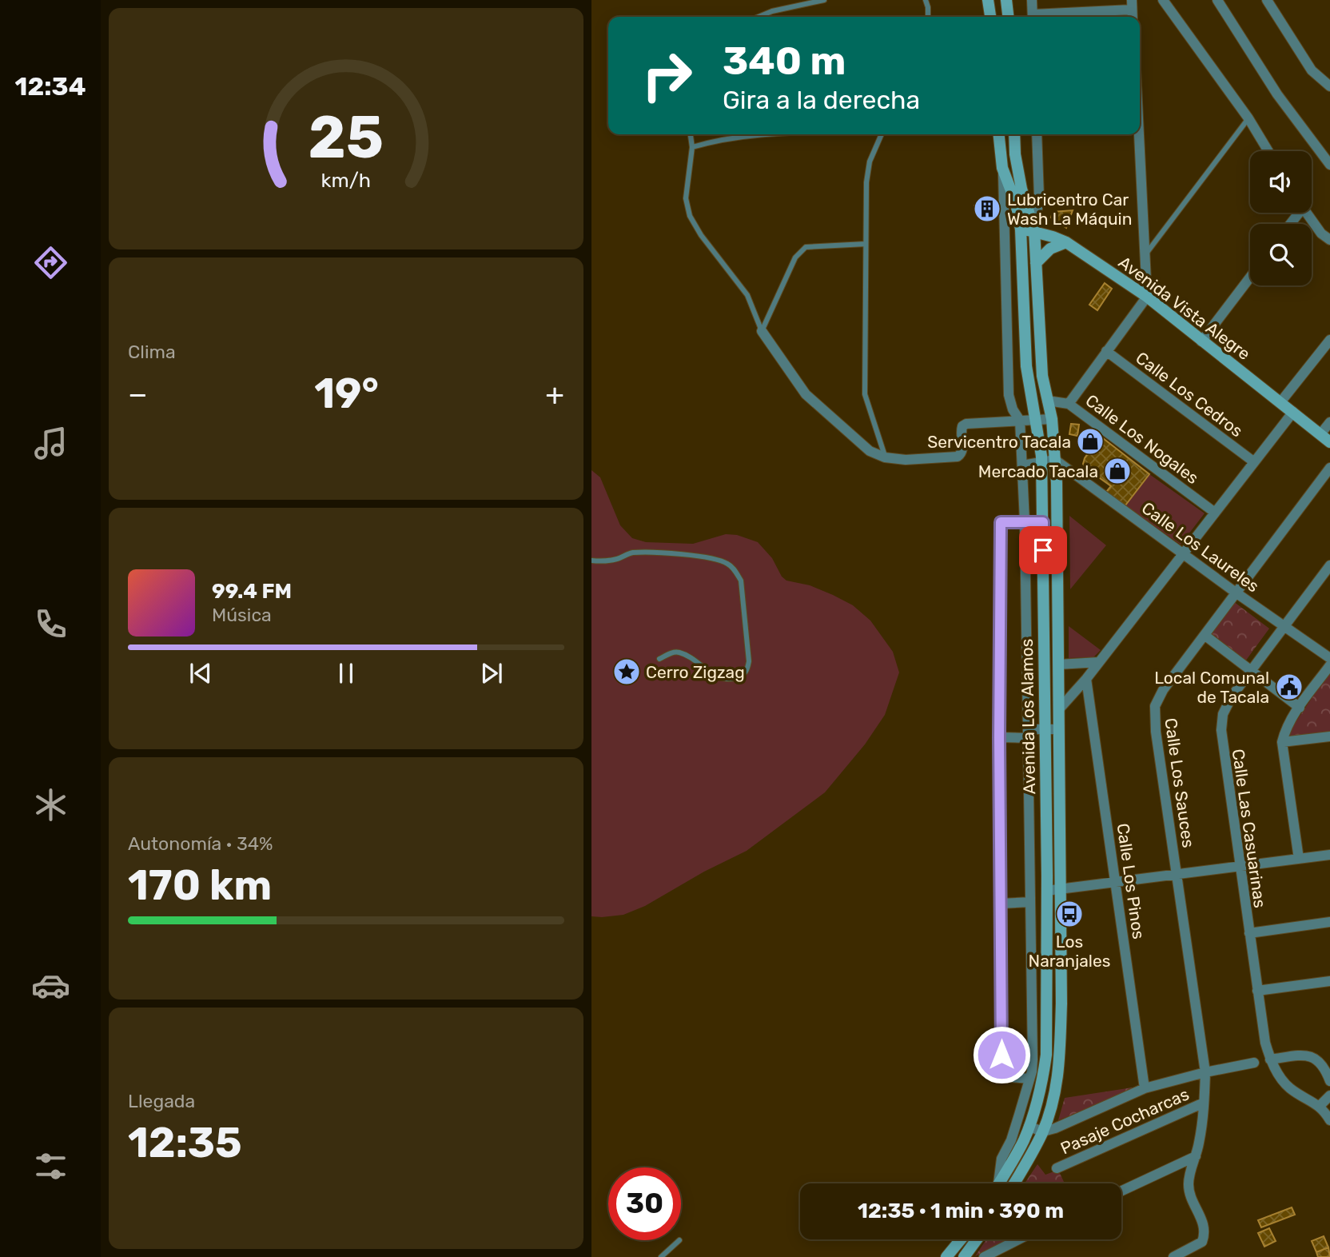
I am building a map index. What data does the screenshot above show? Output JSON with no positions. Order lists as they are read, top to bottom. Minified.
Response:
{"streets":{"main road":["Avenida Vista Alegre","Avenida Los Alamos"],"street":["Calle Los Cedros","Calle Los Nogales","Calle Los Laureles","Calle Los Sauces","Calle Las Casuarinas","Calle Los Pinos","Pasaje Cocharcas"]},"crossings":[["Avenida Vista Alegre","Avenida Los Alamos"],["Calle Los Nogales","Avenida Los Alamos"],["Calle Los Laureles","Avenida Los Alamos"],["Calle Los Laureles","Calle Los Sauces"],["Calle Los Laureles","Calle Las Casuarinas"],["Calle Los Sauces","Pasaje Cocharcas"]],"places":{"building":["Lubricentro Car Wash La Máquin"],"shop":["Servicentro Tacala","Mercado Tacala"],"place":["Cerro Zigzag"],"public building":["Local Comunal de Tacala"],"bus stop":["Los Naranjales"]},"page":{"tabs":"12:34","turn":["340 m","Gira a la derecha"],"tile":["Clima",["Autonomía · 34%","170 km"],["Llegada","12:35"]],"heat":["−","19°","+"],"song":["99.4 FM","Música"],"limit":"30","trip":"12:35 · 1 min · 390 m","gauge":["25","km/h"]}}
